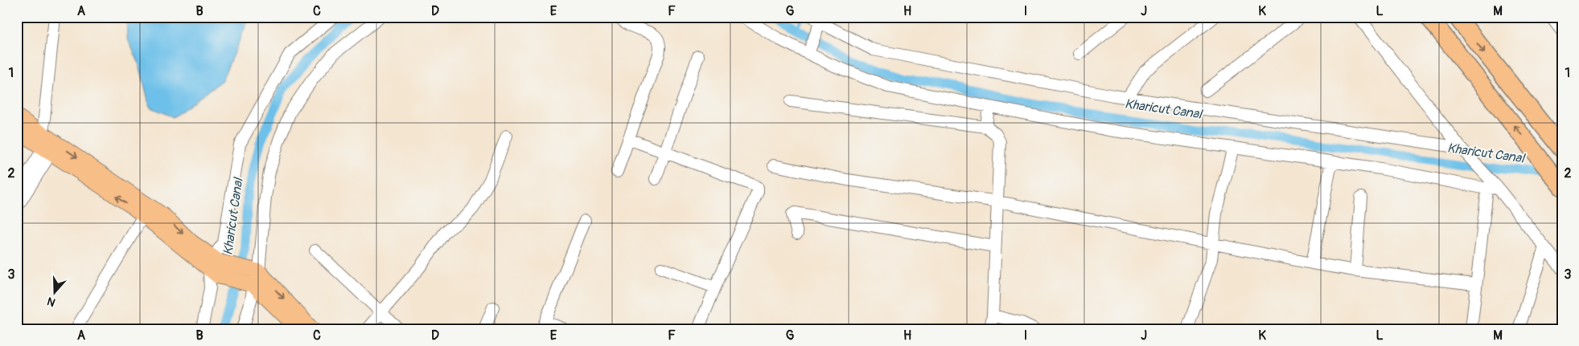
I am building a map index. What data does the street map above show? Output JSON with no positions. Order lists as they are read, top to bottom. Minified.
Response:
{"water":["Kharicut Canal"],"north":"bottom","grid":{"columns":["A","B","C","D","E","F","G","H","I","J","K","L","M"],"rows":["1","2","3"]}}
